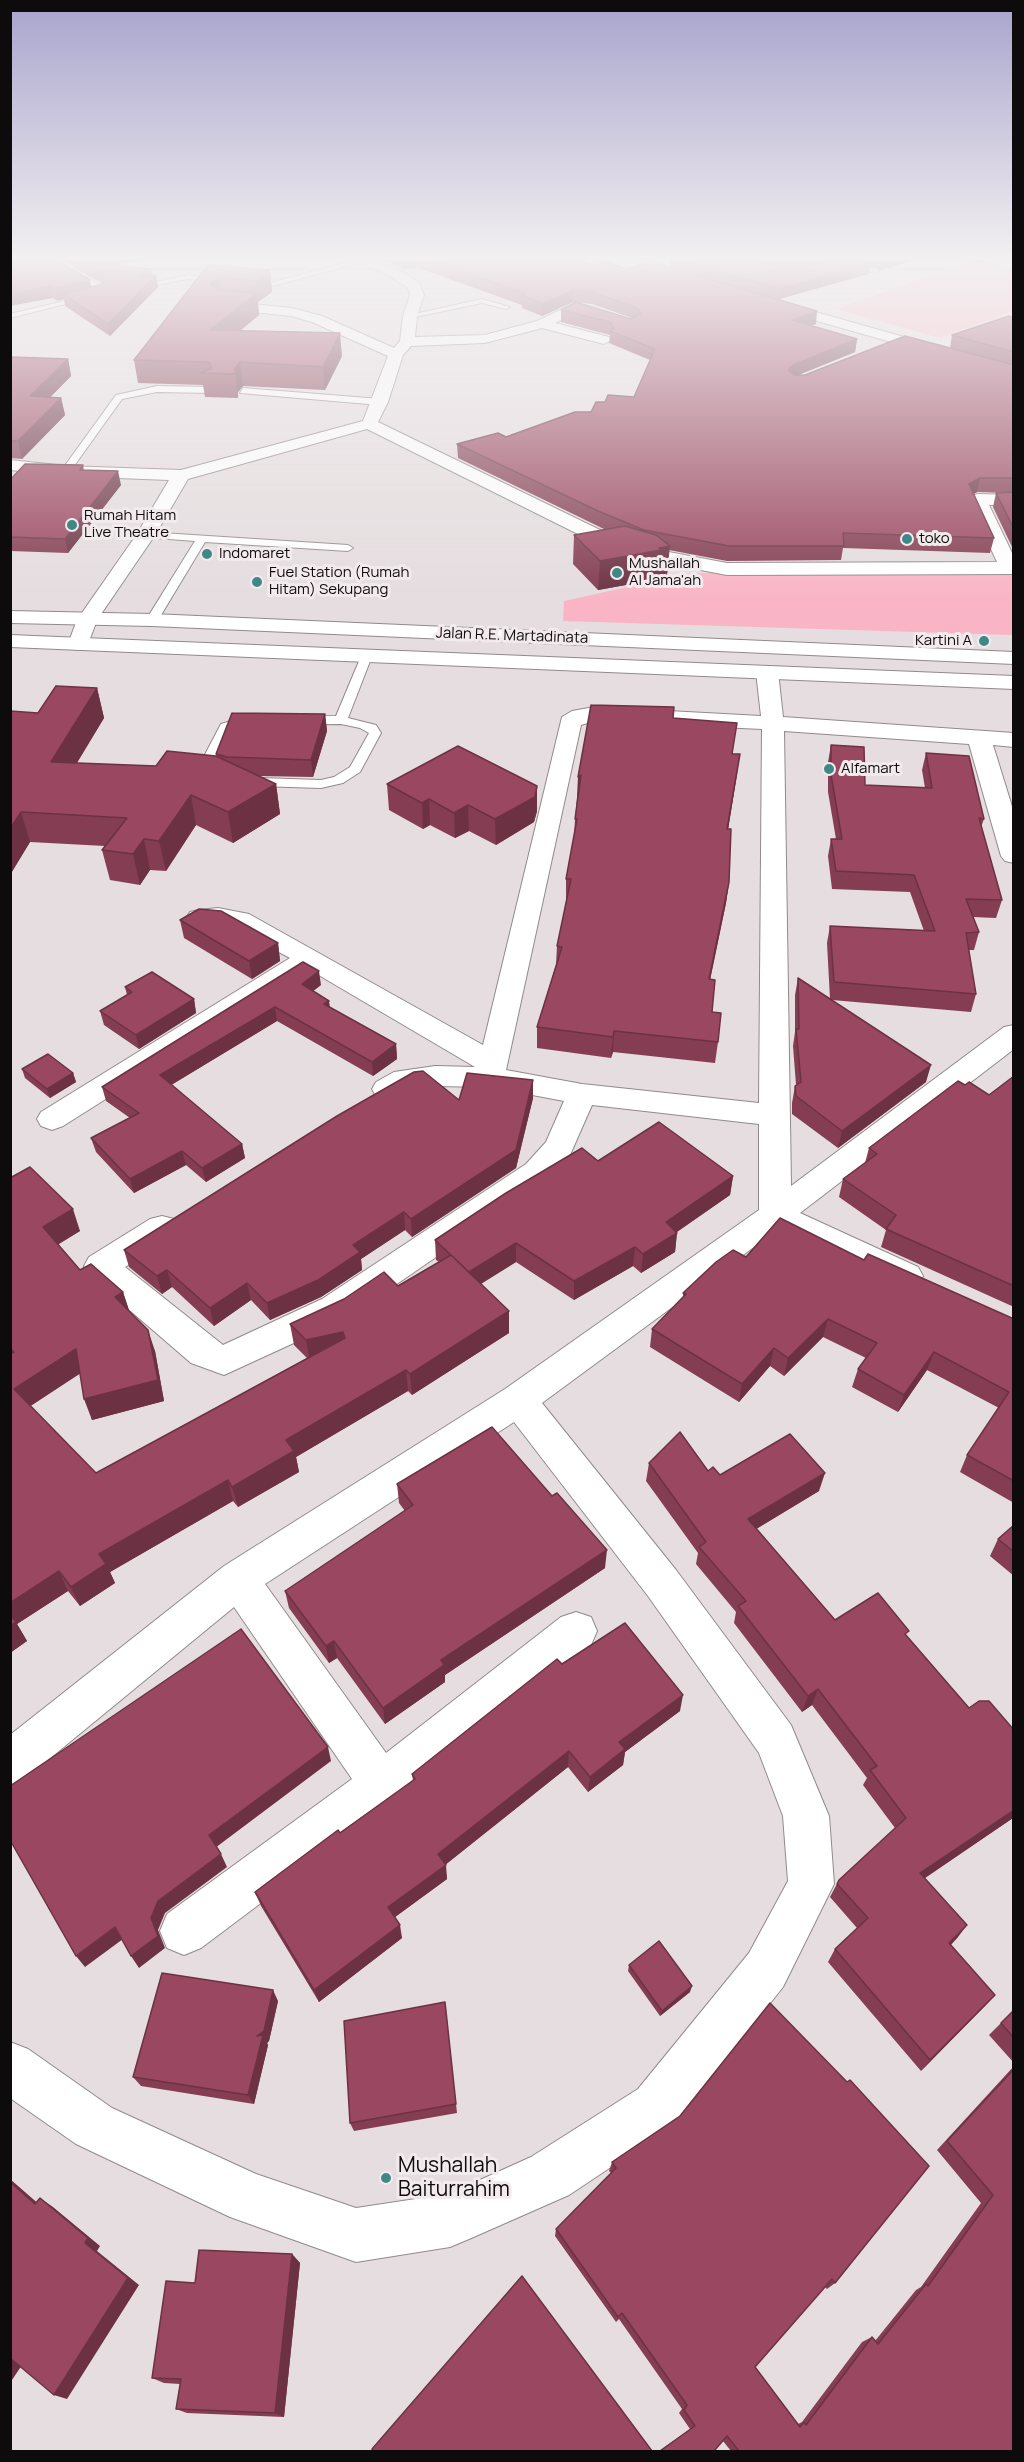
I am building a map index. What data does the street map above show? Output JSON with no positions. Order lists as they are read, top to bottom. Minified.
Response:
{"streets":{"main road":["Jalan R.E. Martadinata"]},"places":["Rumah Hitam Live Theatre","toko","Indomaret","Mushallah Al Jama'ah","Fuel Station (Rumah Hitam) Sekupang","Kartini A","Alfamart","Mushallah Baiturrahim"]}
